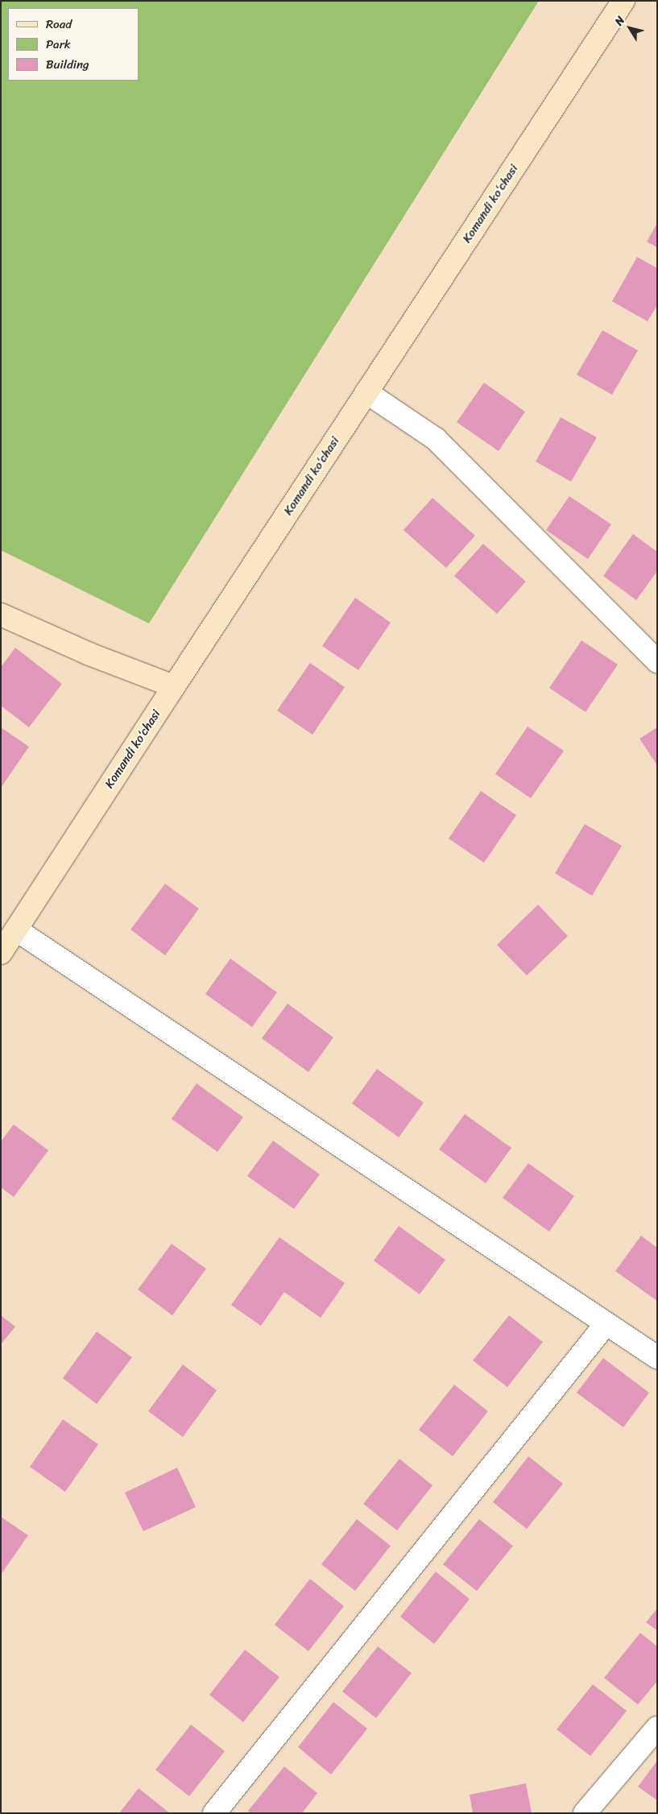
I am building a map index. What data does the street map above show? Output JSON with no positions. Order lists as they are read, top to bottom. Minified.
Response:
{"streets":{"main road":["Komandi ko‘chasi"]},"legend":["Road","Park","Building"],"north":"top left"}
